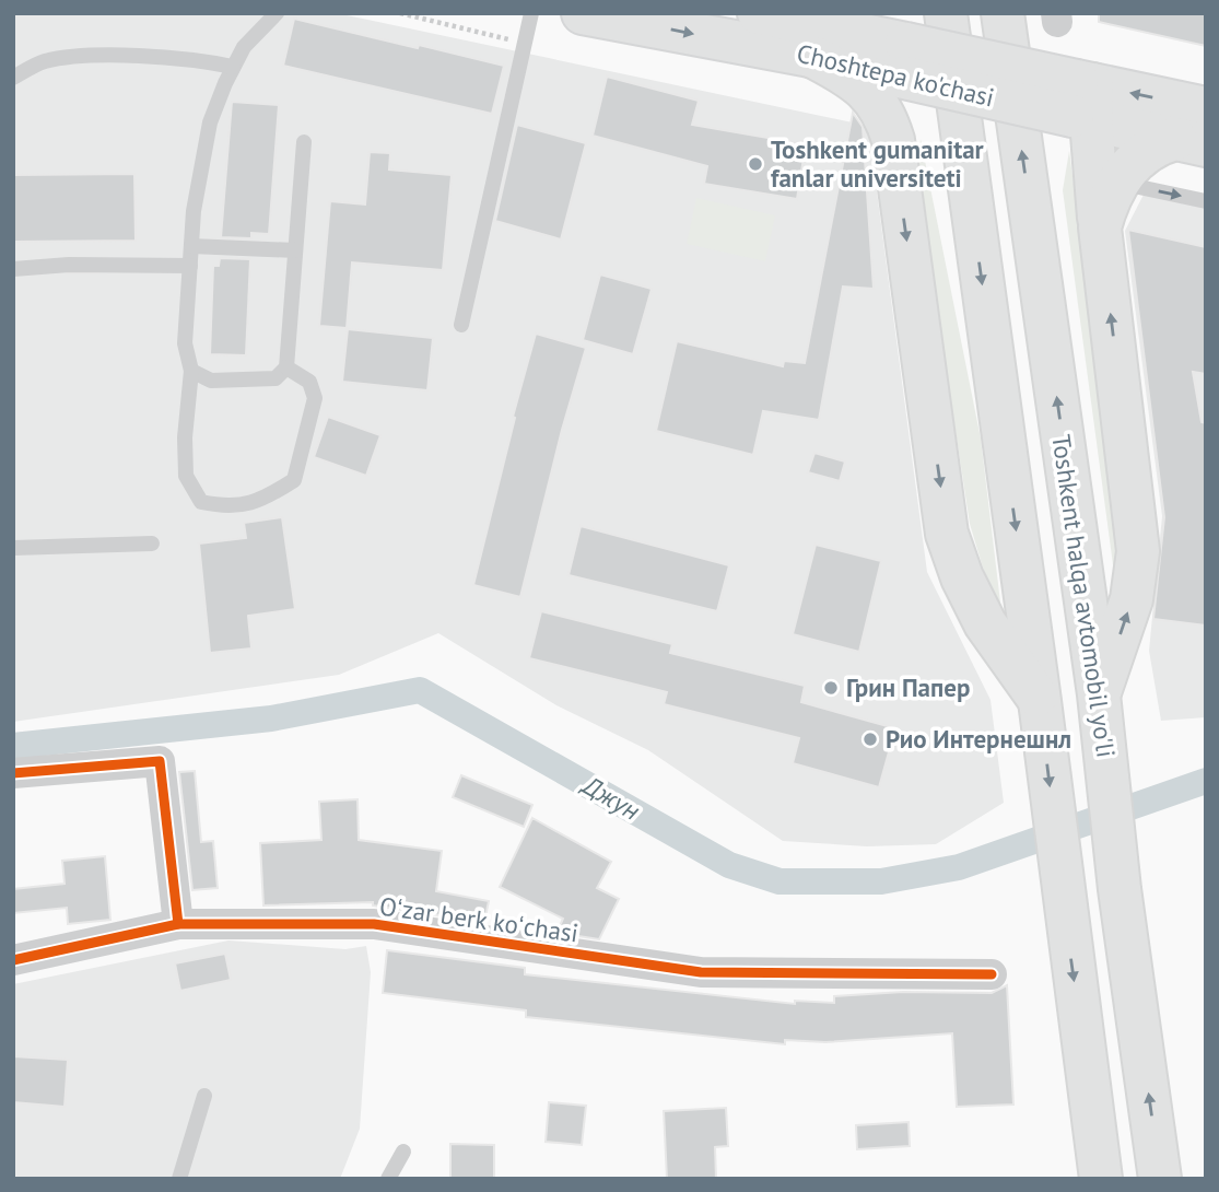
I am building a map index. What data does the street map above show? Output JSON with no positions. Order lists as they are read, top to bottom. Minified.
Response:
{"streets":{"main road":["Choshtepa ko'chasi","Toshkent halqa avtomobil yo'li"],"street":["Oʻzar berk koʻchasi"]},"water":["Джун"],"places":["Toshkent gumanitar fanlar universiteti","Грин Папер","Рио Интернешнл"]}
